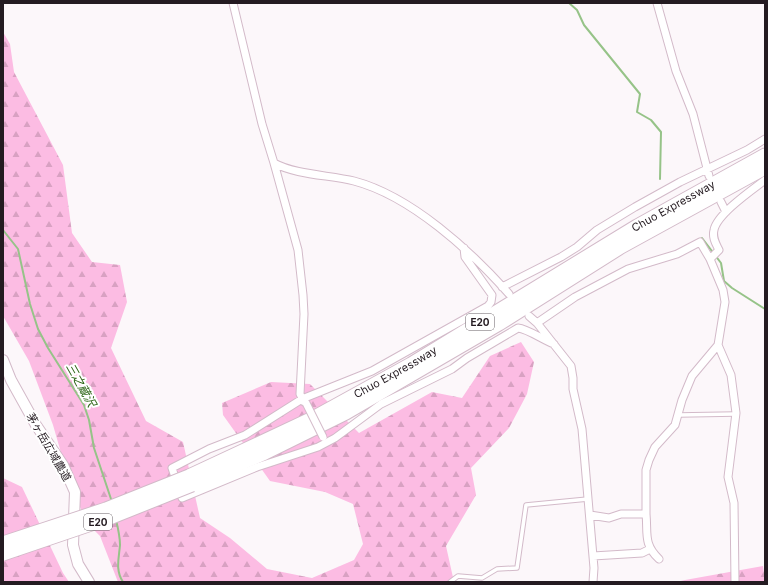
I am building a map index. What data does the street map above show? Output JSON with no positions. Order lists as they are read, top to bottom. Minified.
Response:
{"streets":{"highway":["Chuo Expressway","E20"],"main road":["茅ヶ岳広域農道"]},"water":["三之蔵沢"]}
